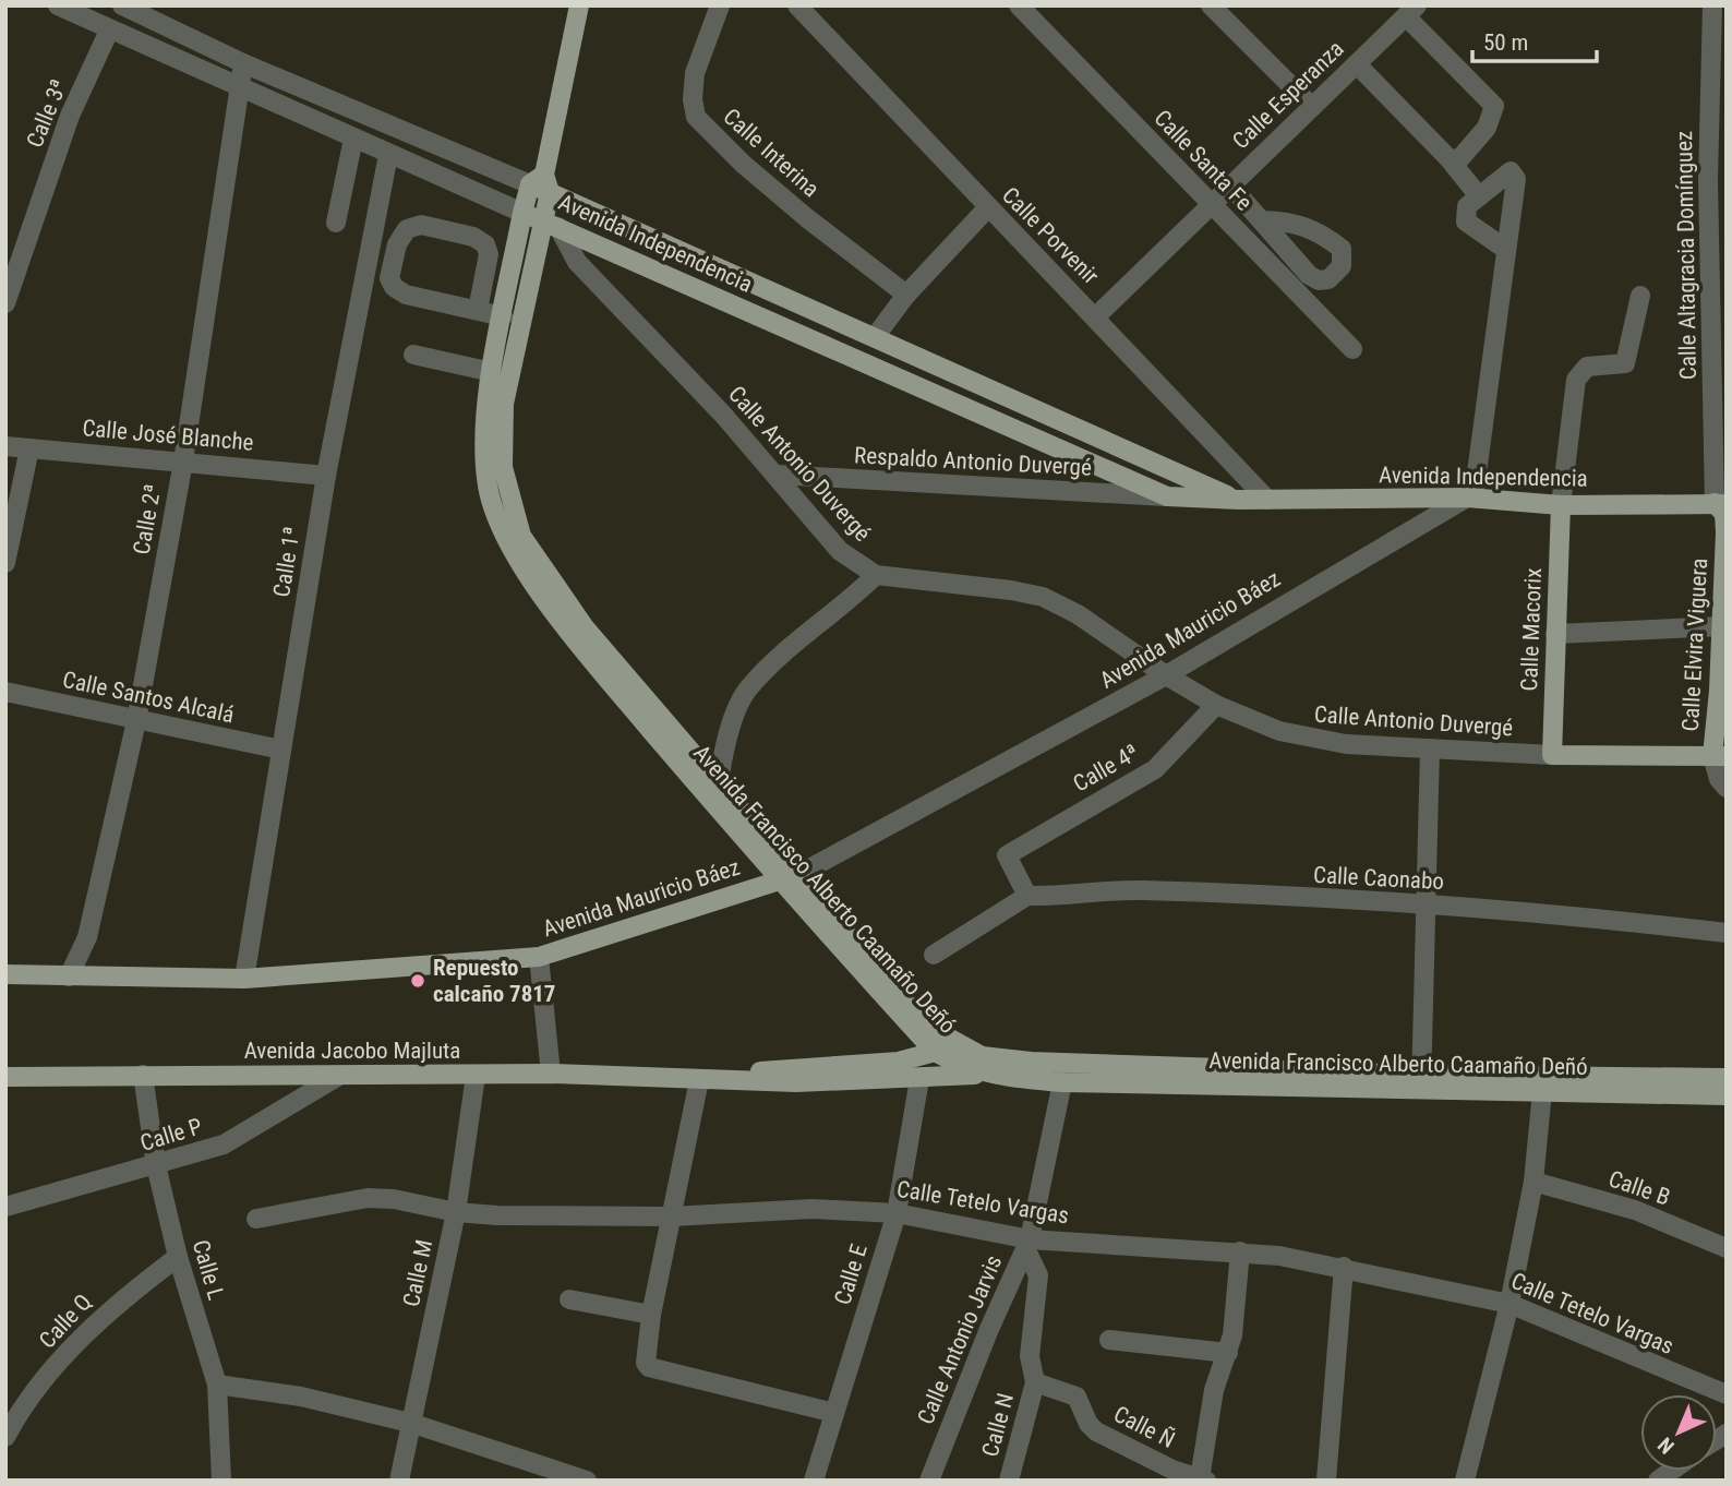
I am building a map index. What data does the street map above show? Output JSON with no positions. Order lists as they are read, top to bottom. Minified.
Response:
{"streets":{"main road":["Avenida Independencia","Calle Antonio Duvergé","Avenida Mauricio Báez","Calle Macorix","Calle Elvira Viguera","Avenida Francisco Alberto Caamaño Deñó","Avenida Jacobo Majluta"],"street":["Calle Esperanza","Calle 3ª","Calle Interina","Calle Santa Fe","Calle Porvenir","Calle Altagracia Domínguez","Calle José Blanche","Respaldo Antonio Duvergé","Calle 2ª","Calle 1ª","Calle Santos Alcalá","Calle 4ª","Calle Caonabo","Calle P","Calle B","Calle Tetelo Vargas","Calle L","Calle M","Calle E","Calle Q","Calle Antonio Jarvis","Calle N","Calle Ñ"]},"crossings":[["Calle Esperanza","Calle Santa Fe"],["Calle Esperanza","Calle Porvenir"],["Calle 3ª","Avenida Independencia"],["Calle Porvenir","Avenida Independencia"],["Avenida Independencia","Calle Altagracia Domínguez"],["Avenida Independencia","Respaldo Antonio Duvergé"],["Avenida Independencia","Calle Antonio Duvergé"],["Avenida Independencia","Calle 2ª"],["Avenida Independencia","Calle 1ª"],["Avenida Independencia","Avenida Mauricio Báez"],["Avenida Independencia","Calle Macorix"],["Avenida Independencia","Calle Elvira Viguera"],["Avenida Independencia","Avenida Francisco Alberto Caamaño Deñó"],["Calle Altagracia Domínguez","Calle Elvira Viguera"],["Calle José Blanche","Calle 2ª"],["Calle José Blanche","Calle 1ª"],["Respaldo Antonio Duvergé","Calle Antonio Duvergé"],["Calle Antonio Duvergé","Avenida Mauricio Báez"],["Calle Antonio Duvergé","Calle Macorix"],["Calle Antonio Duvergé","Calle Elvira Viguera"],["Calle Antonio Duvergé","Calle 4ª"],["Calle Antonio Duvergé","Avenida Francisco Alberto Caamaño Deñó"],["Calle 2ª","Avenida Mauricio Báez"],["Calle 2ª","Calle Santos Alcalá"],["Calle 1ª","Avenida Mauricio Báez"],["Calle 1ª","Calle Santos Alcalá"],["Avenida Mauricio Báez","Avenida Francisco Alberto Caamaño Deñó"],["Calle 4ª","Calle Caonabo"],["Avenida Francisco Alberto Caamaño Deñó","Avenida Jacobo Majluta"],["Avenida Francisco Alberto Caamaño Deñó","Calle Antonio Jarvis"],["Avenida Jacobo Majluta","Calle P"],["Avenida Jacobo Majluta","Calle L"],["Avenida Jacobo Majluta","Calle M"],["Avenida Jacobo Majluta","Calle E"],["Calle P","Calle L"],["Calle Tetelo Vargas","Calle M"],["Calle Tetelo Vargas","Calle E"],["Calle Tetelo Vargas","Calle Antonio Jarvis"],["Calle Tetelo Vargas","Calle N"],["Calle L","Calle Q"],["Calle Antonio Jarvis","Calle N"],["Calle N","Calle Ñ"]],"places":["Repuesto calcaño 7817"],"scale_bar":"50 m","north":"bottom left"}
